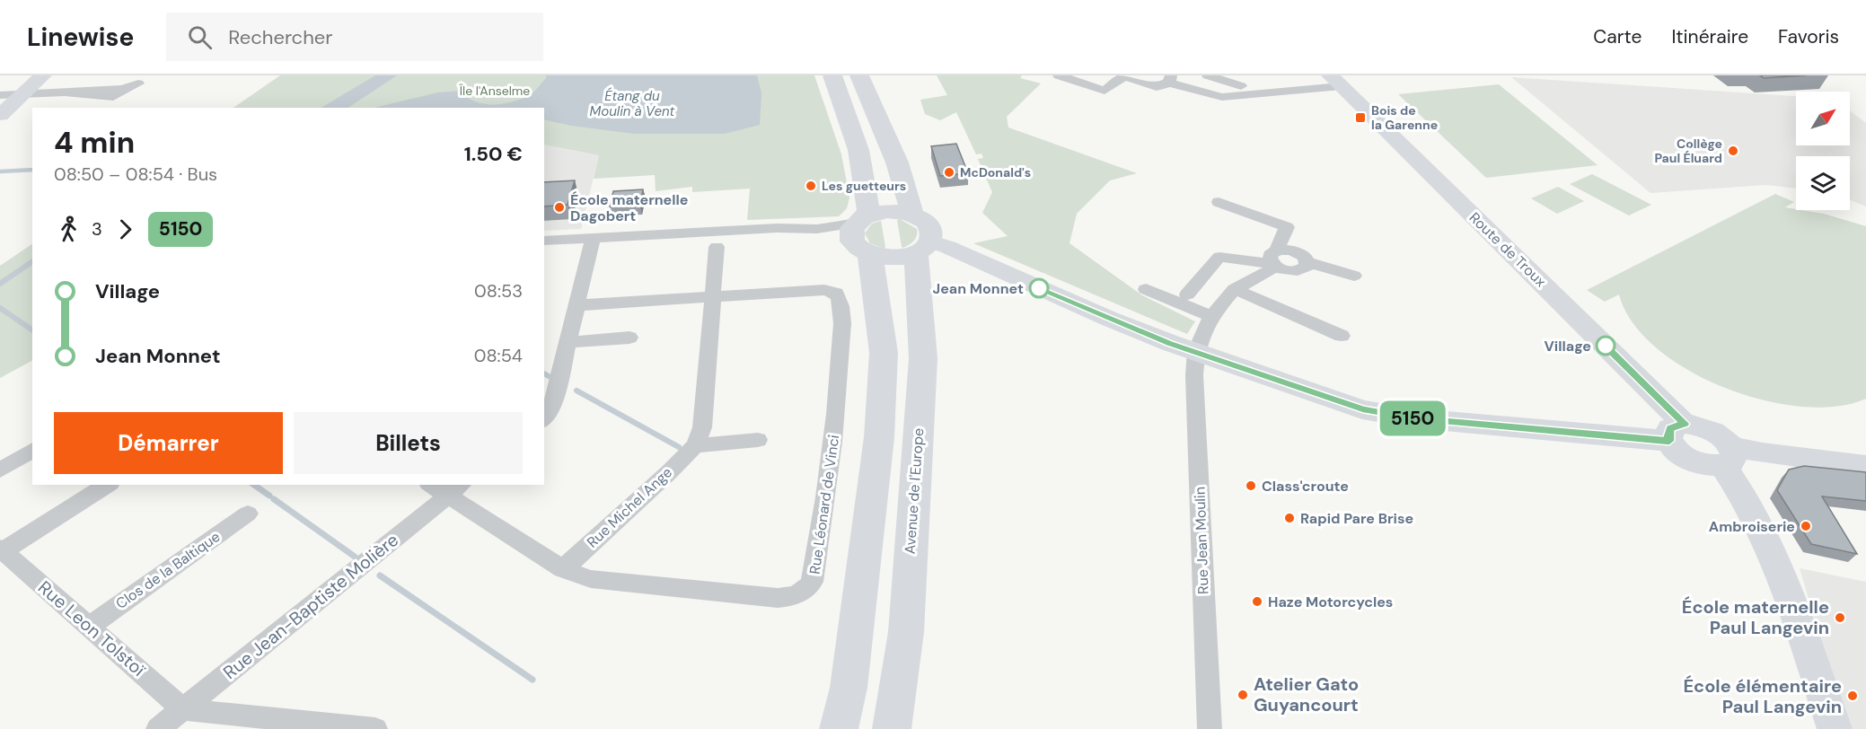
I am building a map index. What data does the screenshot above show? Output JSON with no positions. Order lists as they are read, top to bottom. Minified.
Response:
{"streets":{"main road":["Avenue de l'Europe"],"street":["Route de Troux","Rue Léonard de Vinci","Rue Michel Ange","Rue Jean Moulin","Clos de la Baltique","Rue Jean-Baptiste Molière","Rue Leon Tolstoï"]},"crossings":[["Rue Léonard de Vinci","Rue Michel Ange"],["Rue Léonard de Vinci","Rue Jean-Baptiste Molière"],["Clos de la Baltique","Rue Leon Tolstoï"],["Rue Jean-Baptiste Molière","Rue Leon Tolstoï"]],"water":["Étang du Moulin à Vent"],"parks":["Île l'Anselme"],"places":{"transit":["Bois de la Garenne"],"other":["Collège Paul Éluard","McDonald's","Les guetteurs","École maternelle Dagobert","Jean Monnet","Village","Class'croute","Rapid Pare Brise","Ambroiserie","Haze Motorcycles","École maternelle Paul Langevin","Atelier Gato Guyancourt","École élémentaire Paul Langevin"]},"lines":["bus line 5150"],"north":"top right","page":{"header":"Linewise","search":"Rechercher","nav":["Carte","Itinéraire","Favoris"],"on_map":"5150","heading":["4 min","08:50 – 08:54 · Bus","1.50 €"],"legs":["3","5150"],"list":[{"name":"Village","value":"08:53"},{"name":"Jean Monnet","value":"08:54"}],"buttons":["Démarrer","Billets"]}}
